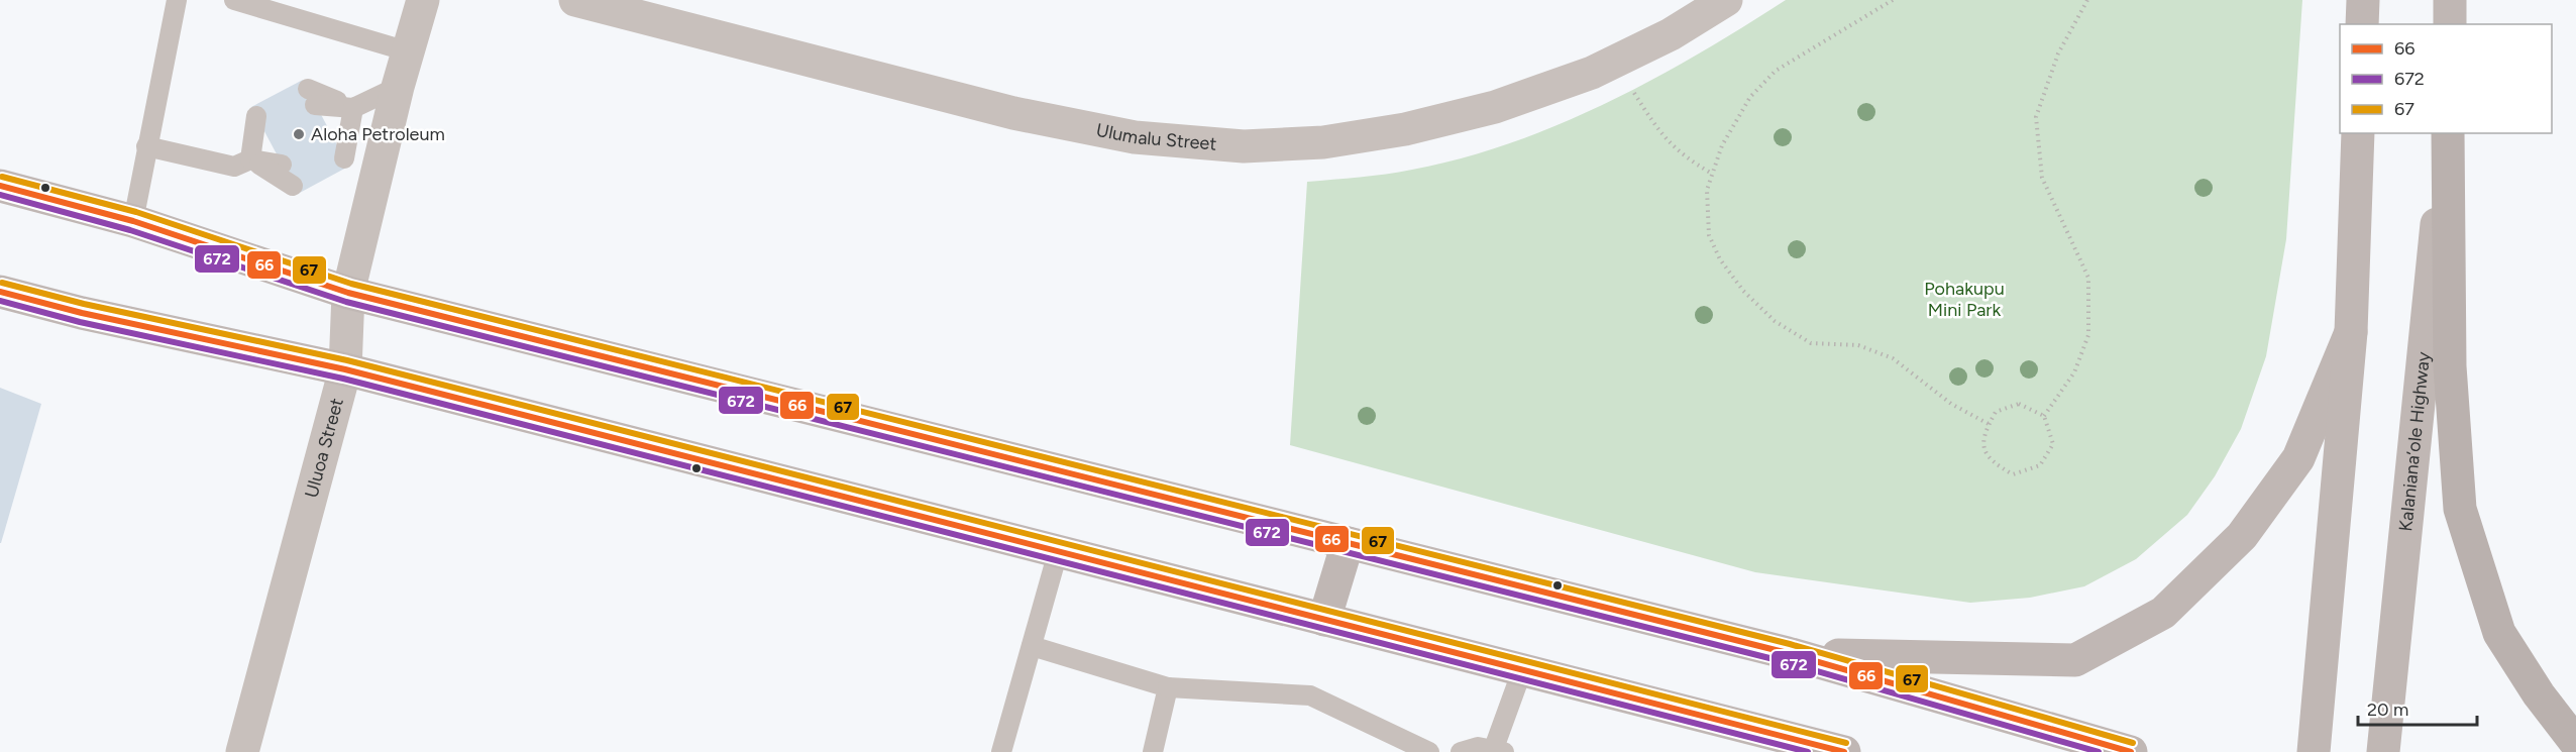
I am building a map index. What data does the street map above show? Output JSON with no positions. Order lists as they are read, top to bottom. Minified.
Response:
{"streets":{"main road":["Kalaniana’ole Highway"],"street":["Ulumalu Street","Uluoa Street"]},"parks":["Pohakupu Mini Park"],"places":["Aloha Petroleum"],"lines":["transit line 67","transit line 66","transit line 672"],"legend":["66","672","67"],"scale_bar":"20 m"}
